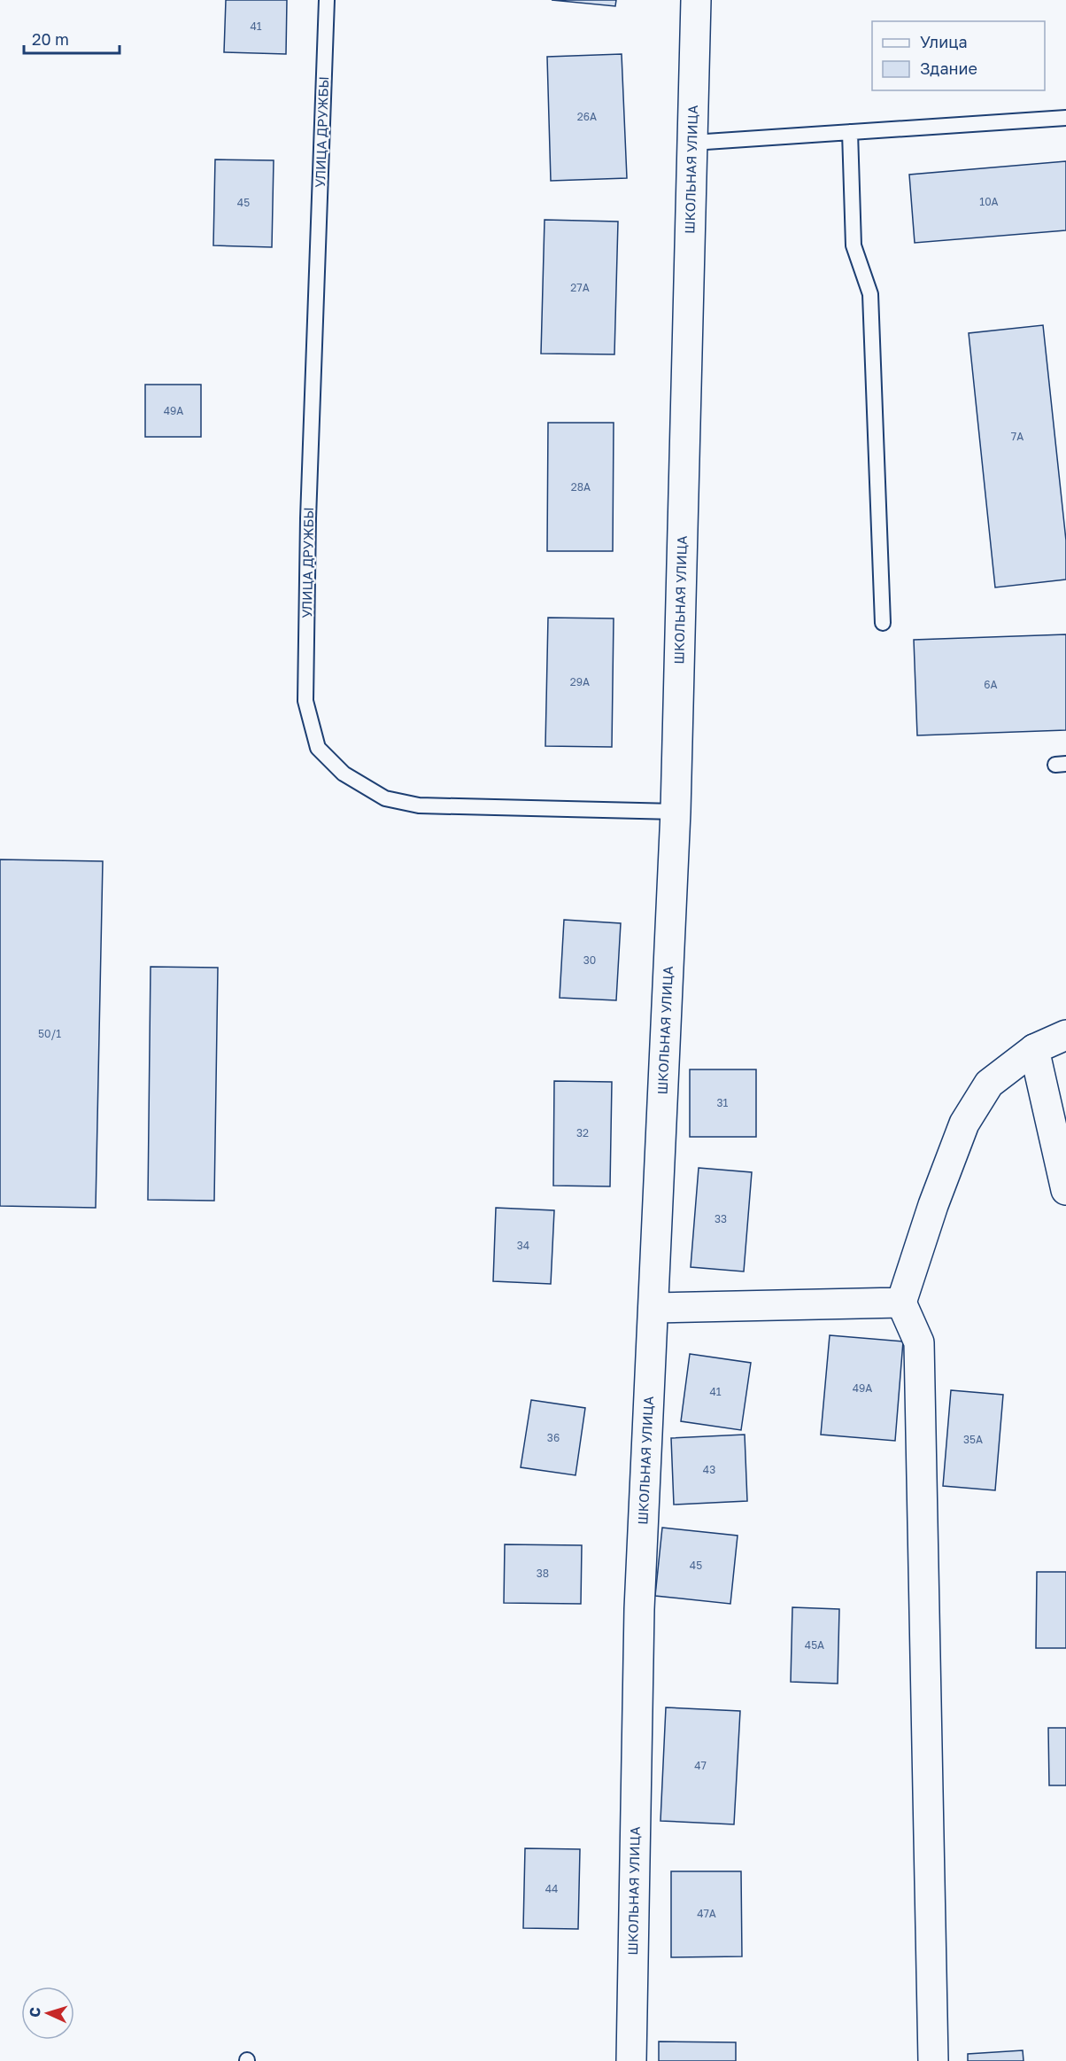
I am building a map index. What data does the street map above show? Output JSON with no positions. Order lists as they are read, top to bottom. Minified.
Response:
{"streets":{"street":["ШКОЛЬНАЯ УЛИЦА"],"lane":["УЛИЦА ДРУЖБЫ"]},"crossings":[["УЛИЦА ДРУЖБЫ","ШКОЛЬНАЯ УЛИЦА"]],"house_numbers":["41","26А","10А","45","27А","49А","7А","28А","29А","6А","30","50/1","31","32","33","34","49А","41","36","35А","43","45","38","45А","47","44","47А"],"legend":["Улица","Здание"],"scale_bar":"20 m","north":"left"}
